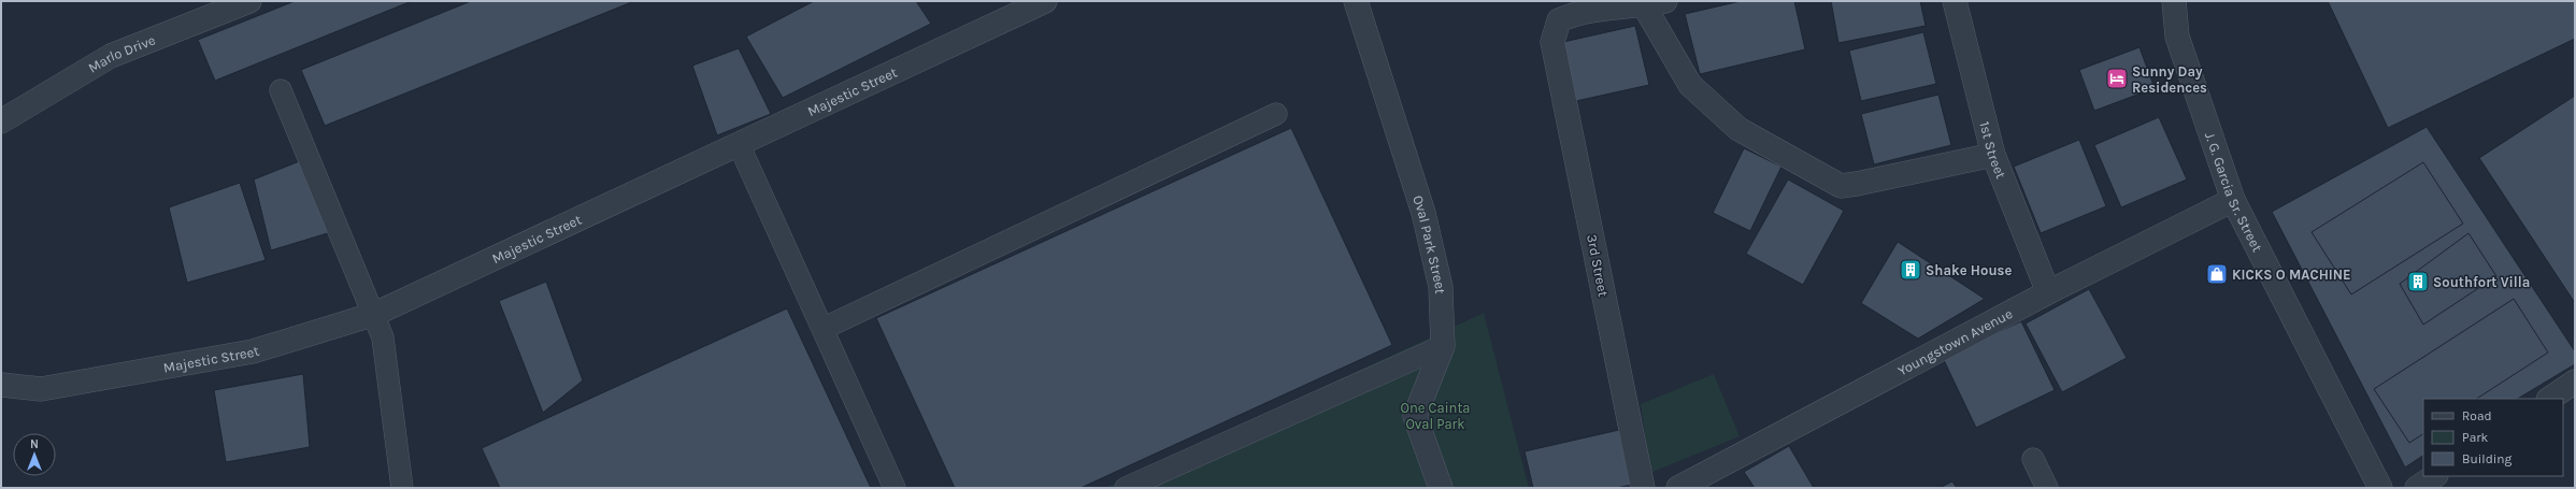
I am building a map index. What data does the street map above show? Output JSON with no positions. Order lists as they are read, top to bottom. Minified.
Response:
{"streets":{"street":["Marlo Drive","Majestic Street","1st Street","J. G. Garcia Sr. Street","Oval Park Street","3rd Street","Youngstown Avenue"]},"crossings":[["1st Street","Youngstown Avenue"],["J. G. Garcia Sr. Street","Youngstown Avenue"]],"parks":["One Cainta Oval Park"],"places":{"hotel":["Sunny Day Residences"],"building":["Shake House","Southfort Villa"],"shop":["KICKS O MACHINE"]},"legend":["Road","Park","Building"],"north":"top"}
